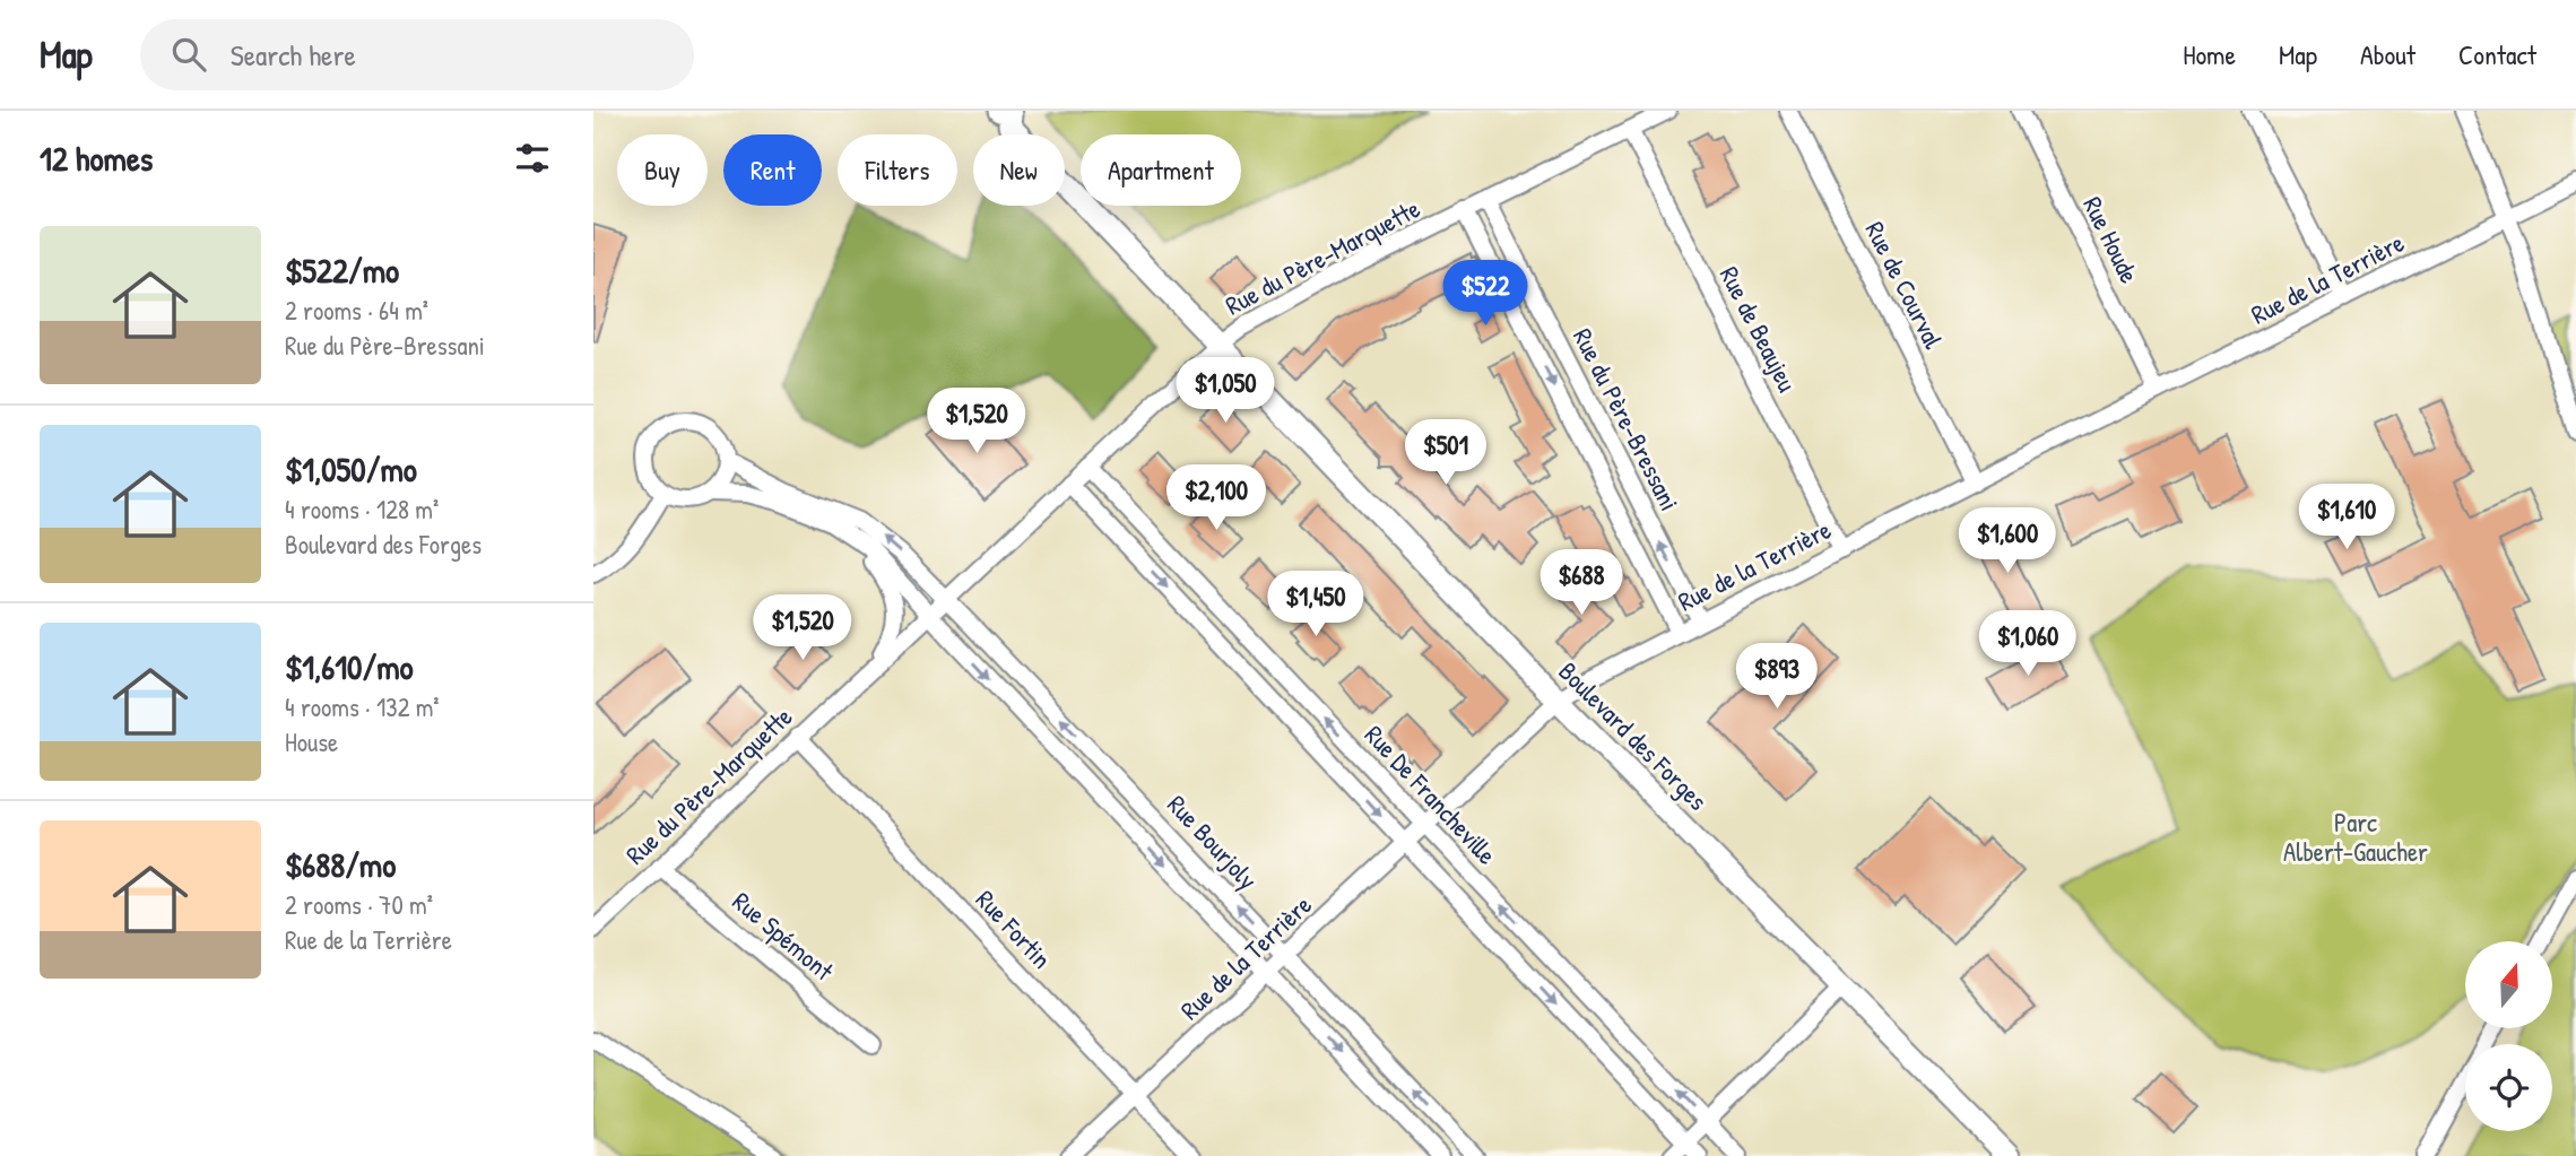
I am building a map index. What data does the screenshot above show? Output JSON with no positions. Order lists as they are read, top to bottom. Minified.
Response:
{"streets":{"main road":["Boulevard des Forges"],"street":["Rue Houde","Rue du Père-Marquette","Rue de la Terrière","Rue de Courval","Rue de Beaujeu","Rue du Père-Bressani","Rue De Francheville","Rue Bourjoly","Rue Fortin","Rue Spémont"]},"crossings":[["Rue Houde","Rue de la Terrière"],["Rue du Père-Marquette","Rue de Beaujeu"],["Rue du Père-Marquette","Rue du Père-Bressani"],["Rue du Père-Marquette","Boulevard des Forges"],["Rue du Père-Marquette","Rue De Francheville"],["Rue du Père-Marquette","Rue Bourjoly"],["Rue du Père-Marquette","Rue Fortin"],["Rue du Père-Marquette","Rue Spémont"],["Rue de la Terrière","Rue de Courval"],["Rue de la Terrière","Rue de Beaujeu"],["Rue de la Terrière","Rue du Père-Bressani"],["Rue de la Terrière","Boulevard des Forges"],["Rue de la Terrière","Rue De Francheville"],["Rue de la Terrière","Rue Bourjoly"],["Rue de la Terrière","Rue Fortin"]],"parks":["Parc Albert-Gaucher"],"north":"top","page":{"header":"Map","search":"Search here","nav":["Home","Map","About","Contact"],"heading":"12 homes","chip":["Buy","Rent","Filters","New","Apartment"],"list":[{"name":"$522/mo","note":"2 rooms · 64 m² · Rue du Père-Bressani"},{"name":"$1,050/mo","note":"4 rooms · 128 m² · Boulevard des Forges"},{"name":"$1,610/mo","note":"4 rooms · 132 m² · House"},{"name":"$688/mo","note":"2 rooms · 70 m² · Rue de la Terrière"}],"price":["$522","$1,050","$1,520","$501","$2,100","$1,610","$1,600","$688","$1,450","$1,520","$1,060","$893"]}}
